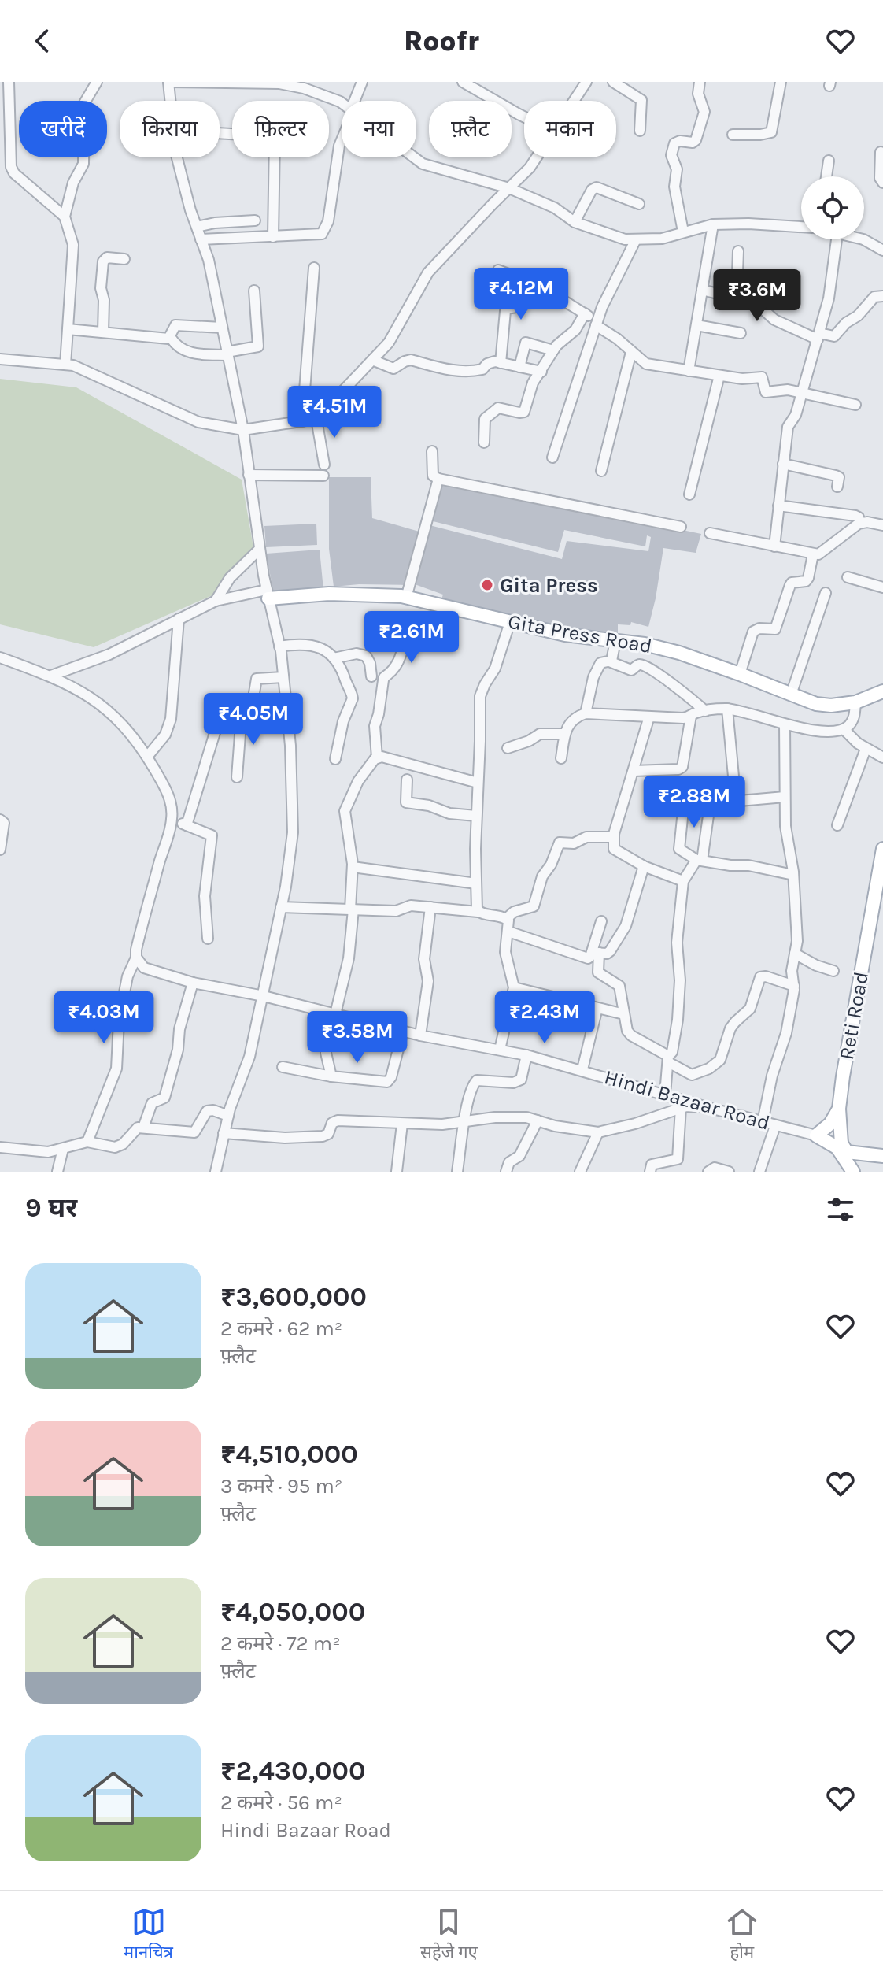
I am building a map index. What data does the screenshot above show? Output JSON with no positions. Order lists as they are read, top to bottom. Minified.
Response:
{"streets":{"main road":["Gita Press Road","Reti Road"],"street":["Hindi Bazaar Road"]},"places":["Gita Press"],"page":{"header":"Roofr","chip":["खरीदें","किराया","फ़िल्टर","नया","फ़्लैट","मकान"],"price":["₹4.12M","₹3.6M","₹4.51M","₹2.61M","₹4.05M","₹2.88M","₹4.03M","₹2.43M","₹3.58M"],"heading":"9 घर","list":[{"name":"₹3,600,000","note":"2 कमरे · 62 m² · फ़्लैट"},{"name":"₹4,510,000","note":"3 कमरे · 95 m² · फ़्लैट"},{"name":"₹4,050,000","note":"2 कमरे · 72 m² · फ़्लैट"},{"name":"₹2,430,000","note":"2 कमरे · 56 m² · Hindi Bazaar Road"}],"tabs":["मानचित्र","सहेजे गए","होम"]}}
